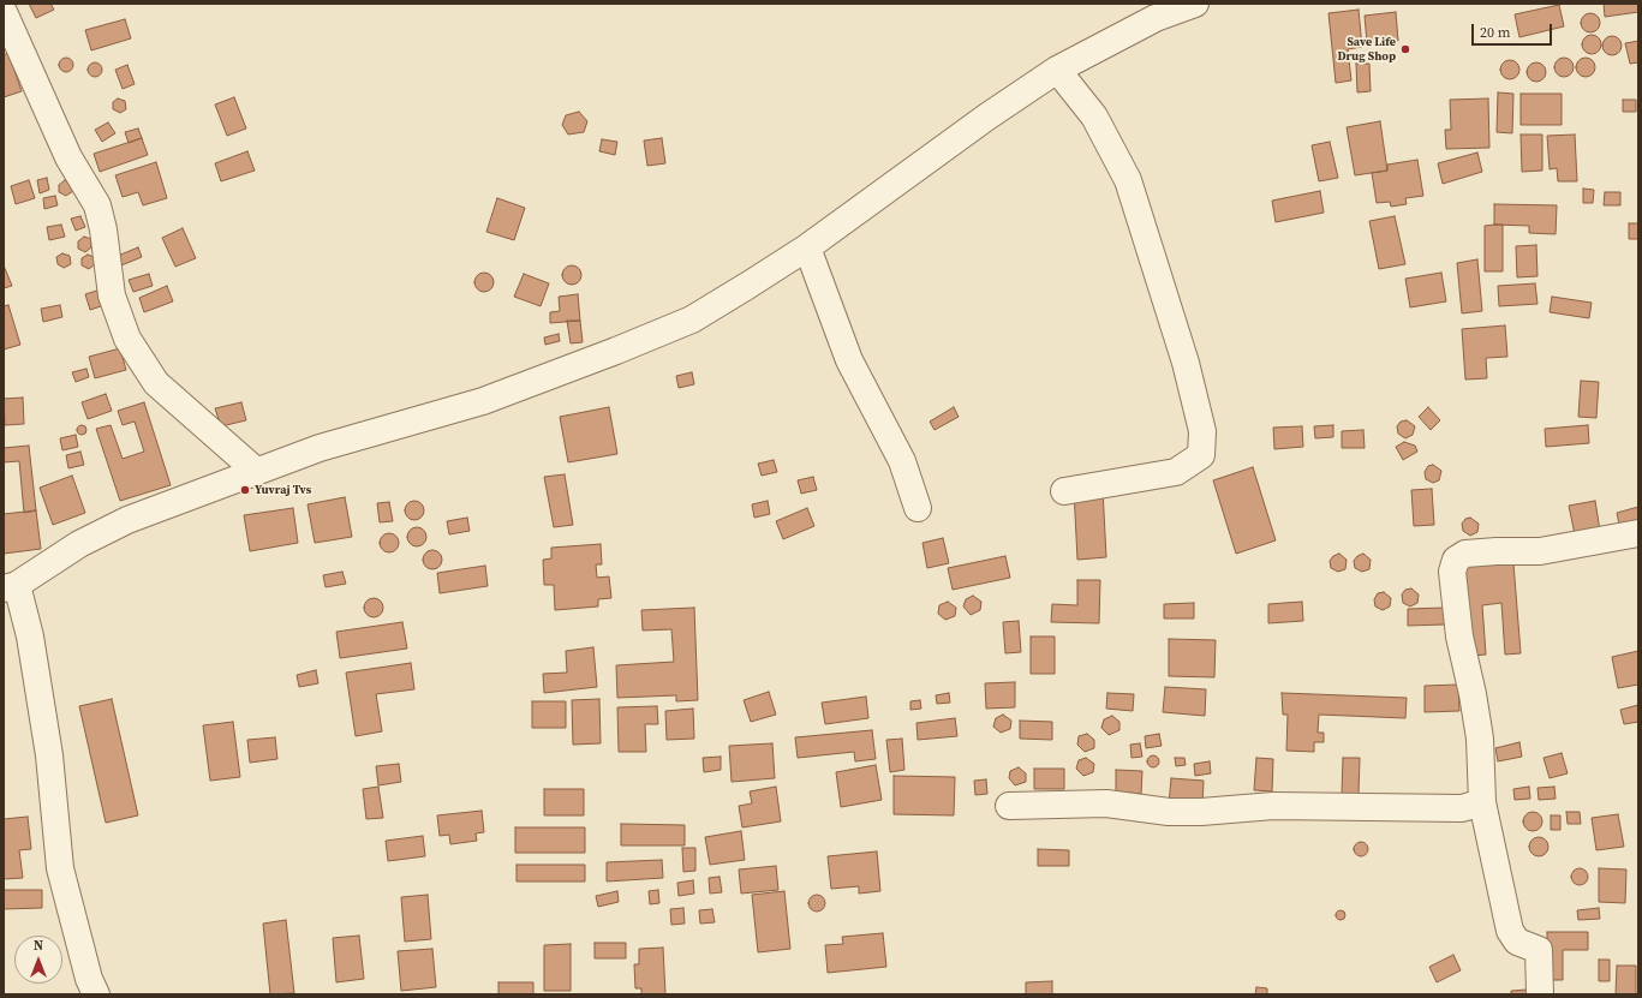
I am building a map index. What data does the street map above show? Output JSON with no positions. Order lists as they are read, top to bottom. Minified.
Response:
{"places":["Save Life Drug Shop","Yuvraj Tvs"],"scale_bar":"20 m","north":"top"}
